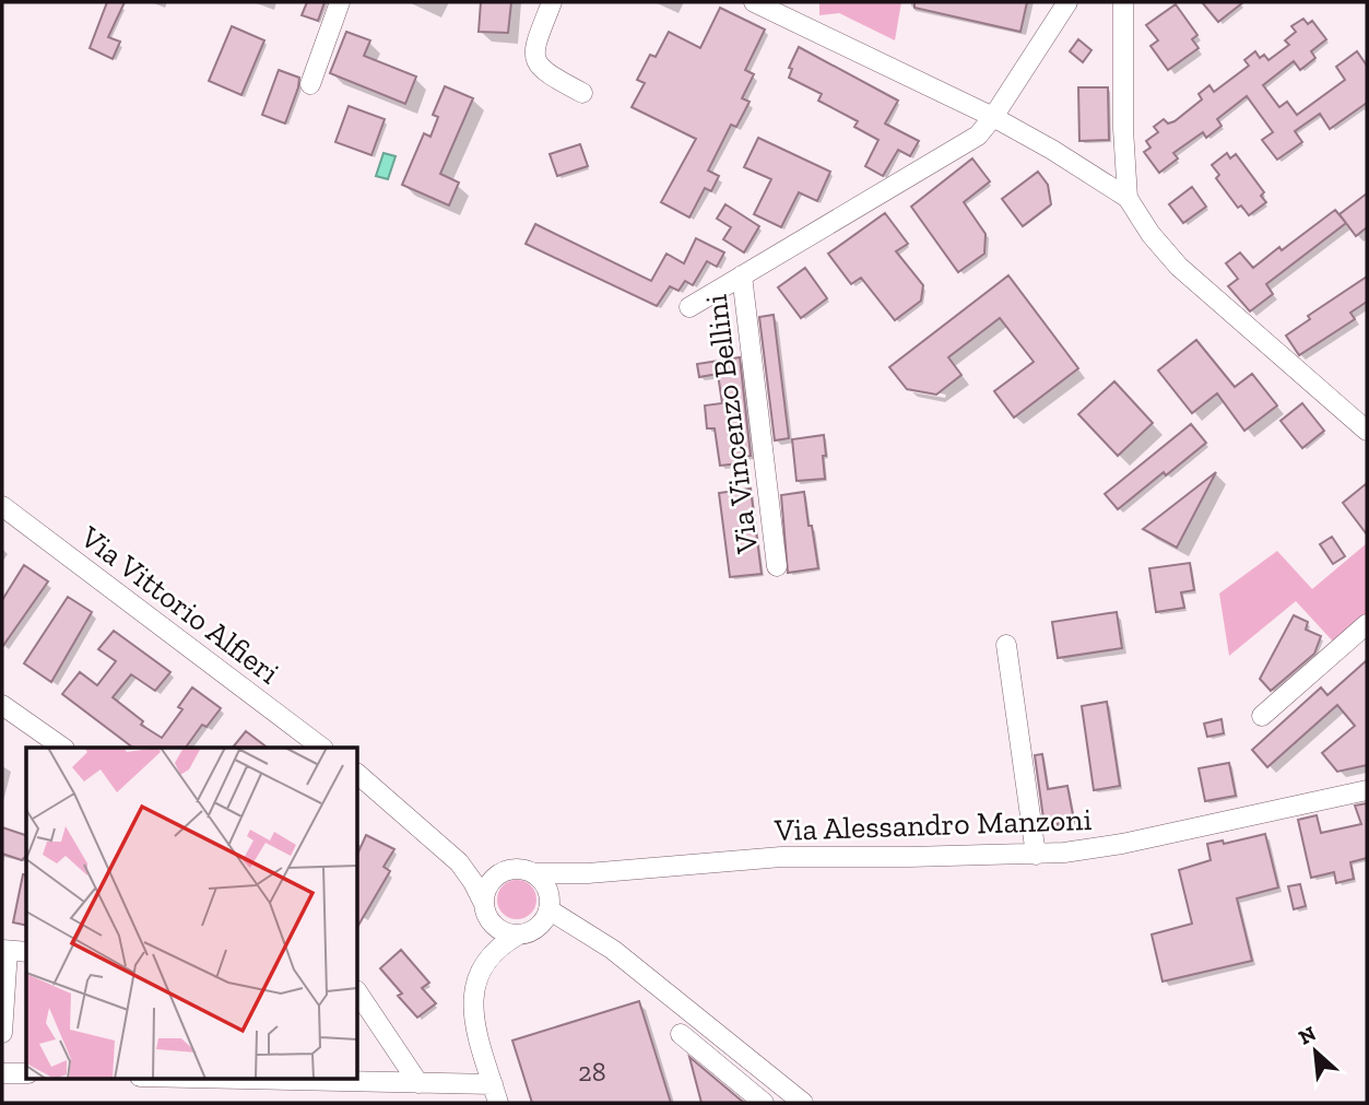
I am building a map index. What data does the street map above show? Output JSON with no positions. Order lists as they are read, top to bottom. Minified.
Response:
{"streets":{"street":["Via Vincenzo Bellini","Via Vittorio Alfieri","Via Alessandro Manzoni"]},"house_numbers":["28"],"north":"top left"}
